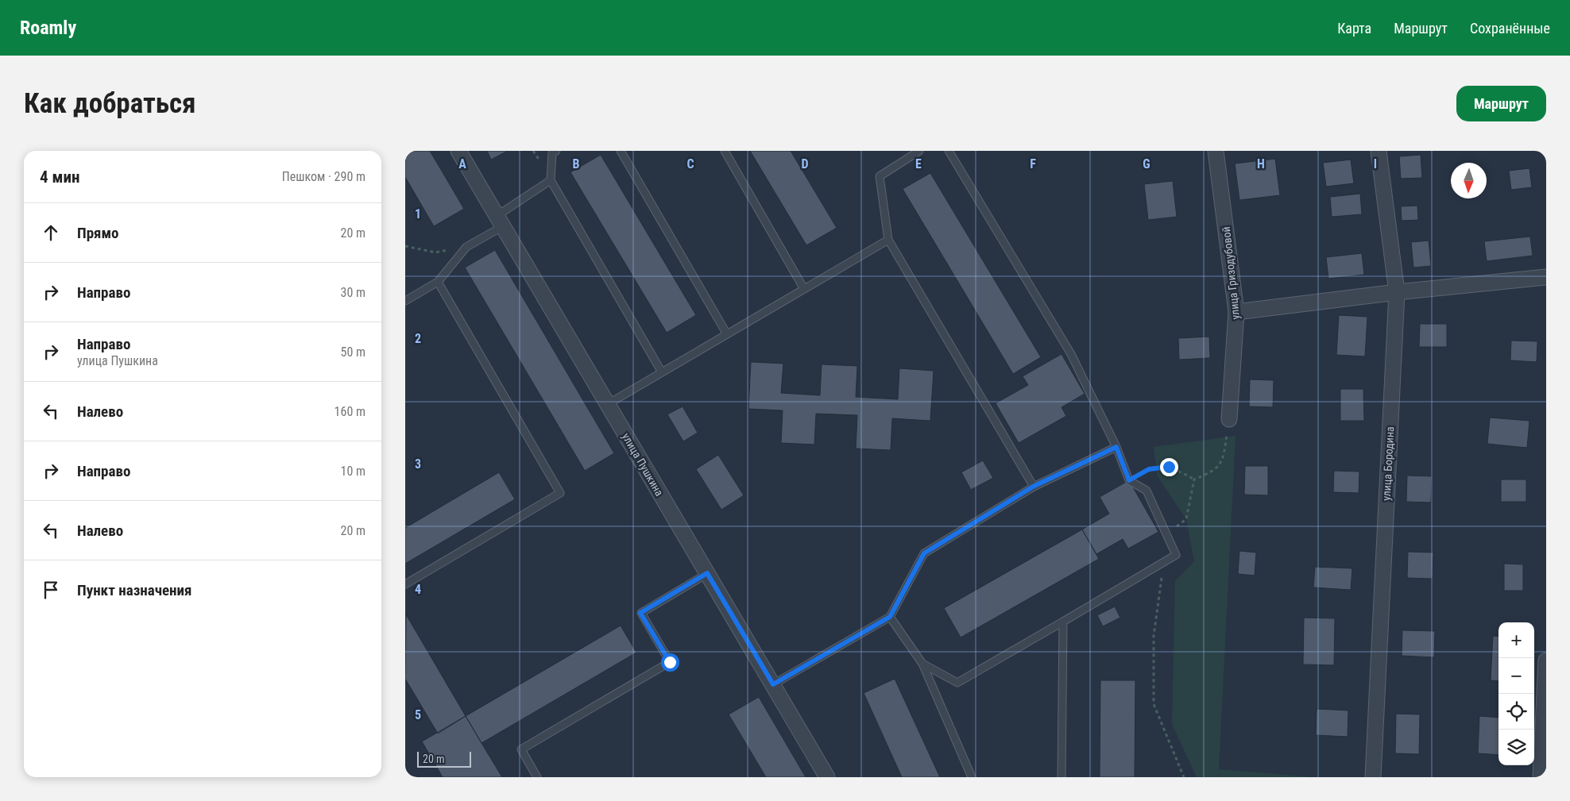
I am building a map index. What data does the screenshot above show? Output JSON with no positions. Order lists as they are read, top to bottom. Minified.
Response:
{"streets":{"street":["улица Гризодубовой","улица Бородина","улица Пушкина"]},"scale_bar":"20 m","north":"bottom","page":{"header":"Roamly","nav":["Карта","Маршрут","Сохранённые"],"buttons":"Маршрут","title":"Как добраться","heading":["4 мин","Пешком · 290 m"],"list":[["Прямо","20 m"],["Направо","30 m"],["Направо","улица Пушкина","50 m"],["Налево","160 m"],["Направо","10 m"],["Налево","20 m"],"Пункт назначения"],"map_buttons":["+","−"],"scale":"20 m"},"grid":{"columns":["A","B","C","D","E","F","G","H","I"],"rows":["1","2","3","4","5"]}}
